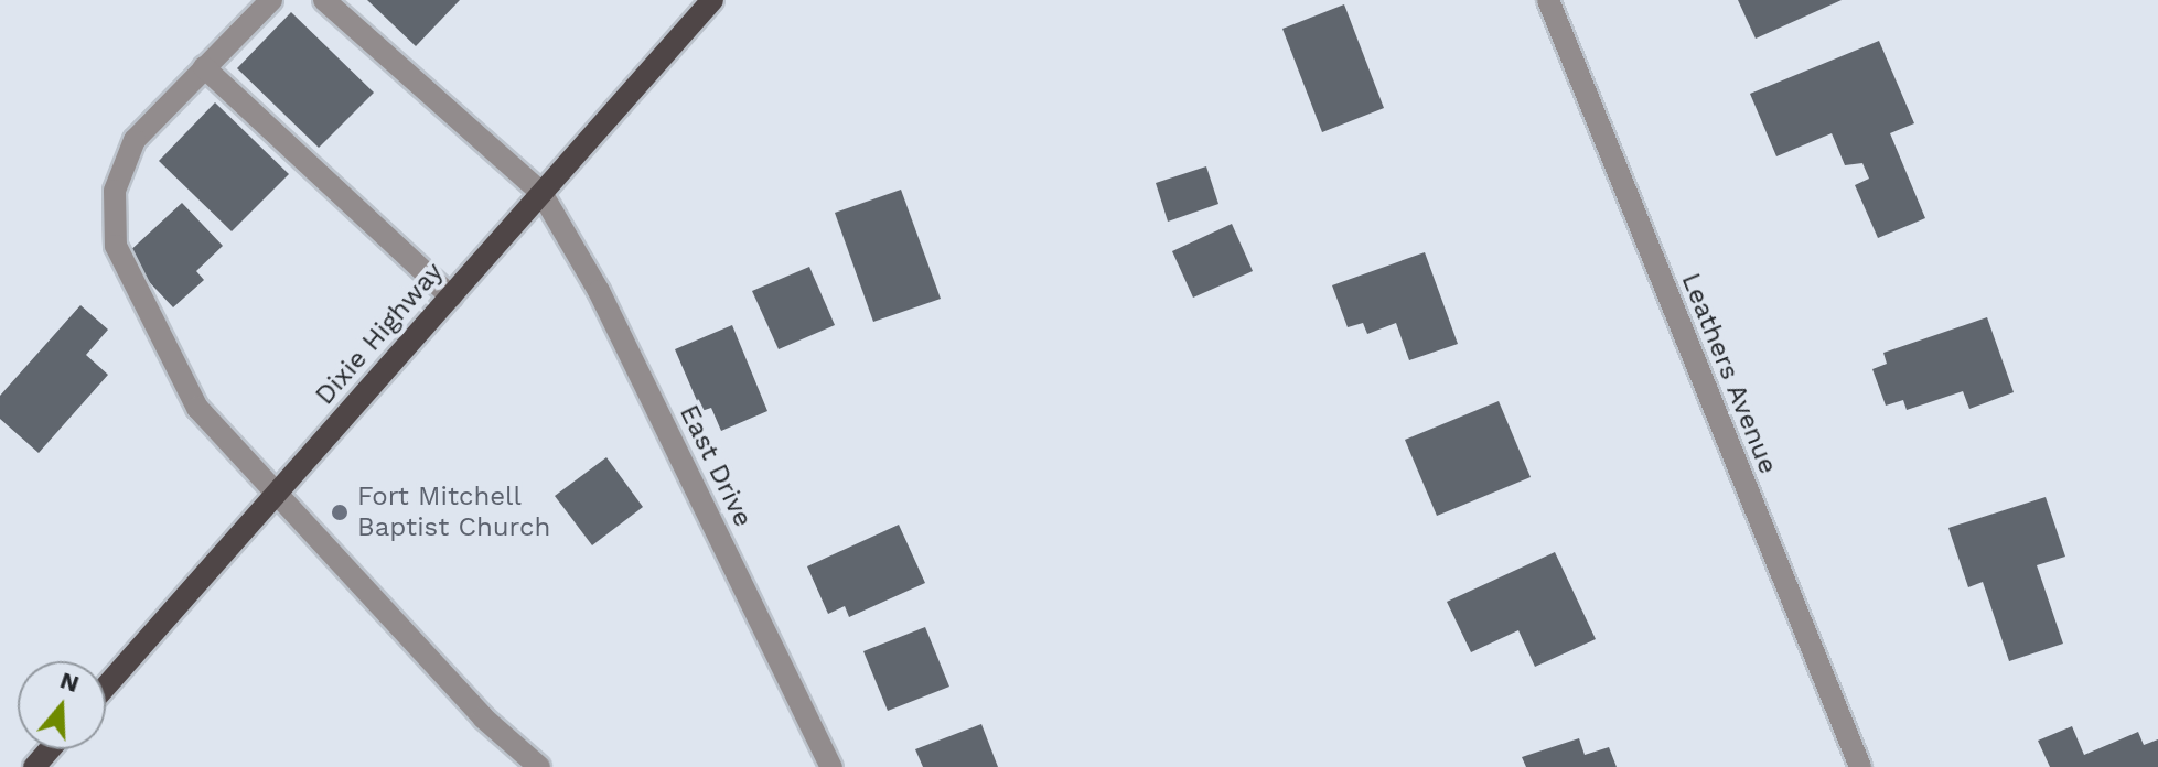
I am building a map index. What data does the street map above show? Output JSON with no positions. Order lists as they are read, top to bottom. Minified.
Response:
{"streets":{"main road":["Dixie Highway"],"street":["Leathers Avenue","East Drive"]},"crossings":[["Dixie Highway","East Drive"]],"places":["Fort Mitchell Baptist Church"],"north":"top"}
